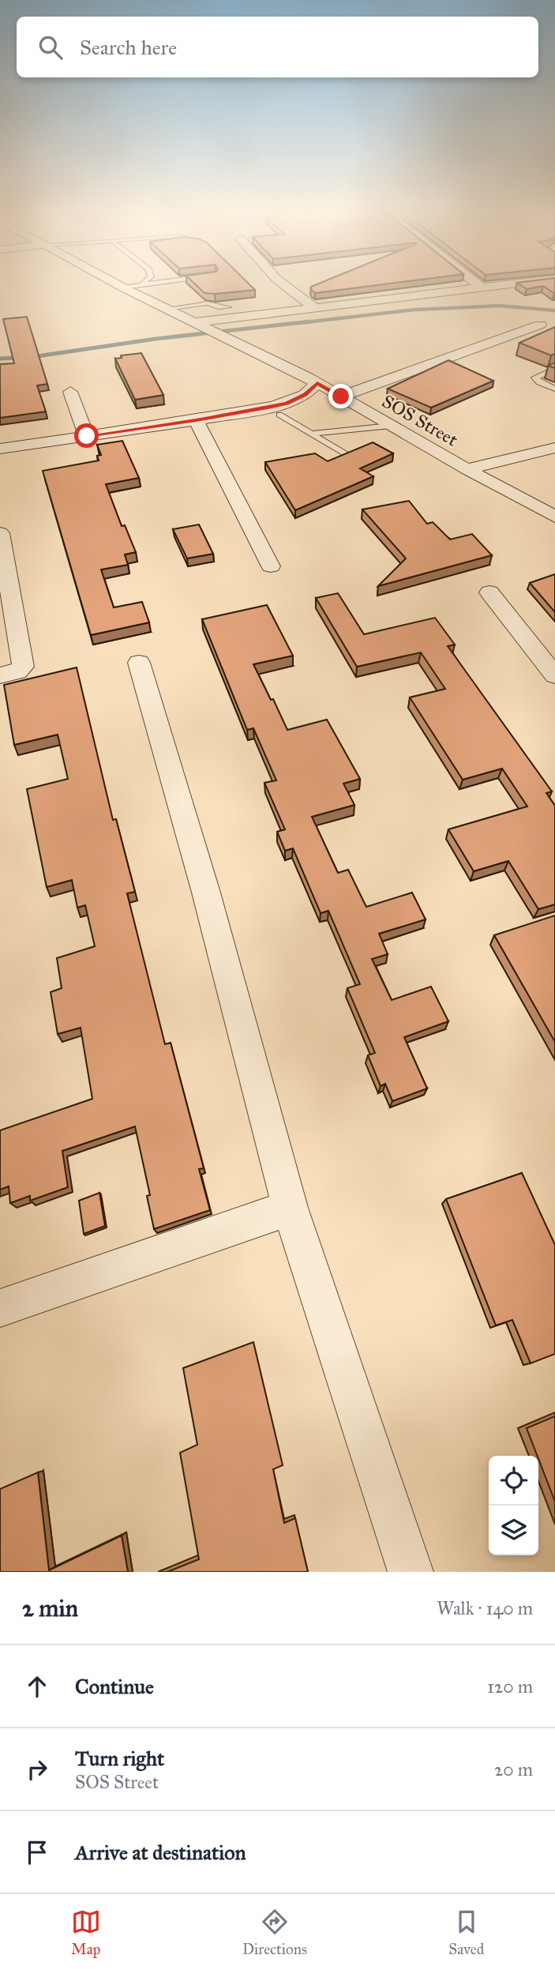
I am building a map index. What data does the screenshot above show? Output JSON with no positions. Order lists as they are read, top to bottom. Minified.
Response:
{"streets":{"street":["SOS Street"]},"page":{"search":"Search here","heading":["2 min","Walk · 140 m"],"list":[["Continue","120 m"],["Turn right","SOS Street","20 m"],"Arrive at destination"],"nav":["Map","Directions","Saved"]}}
